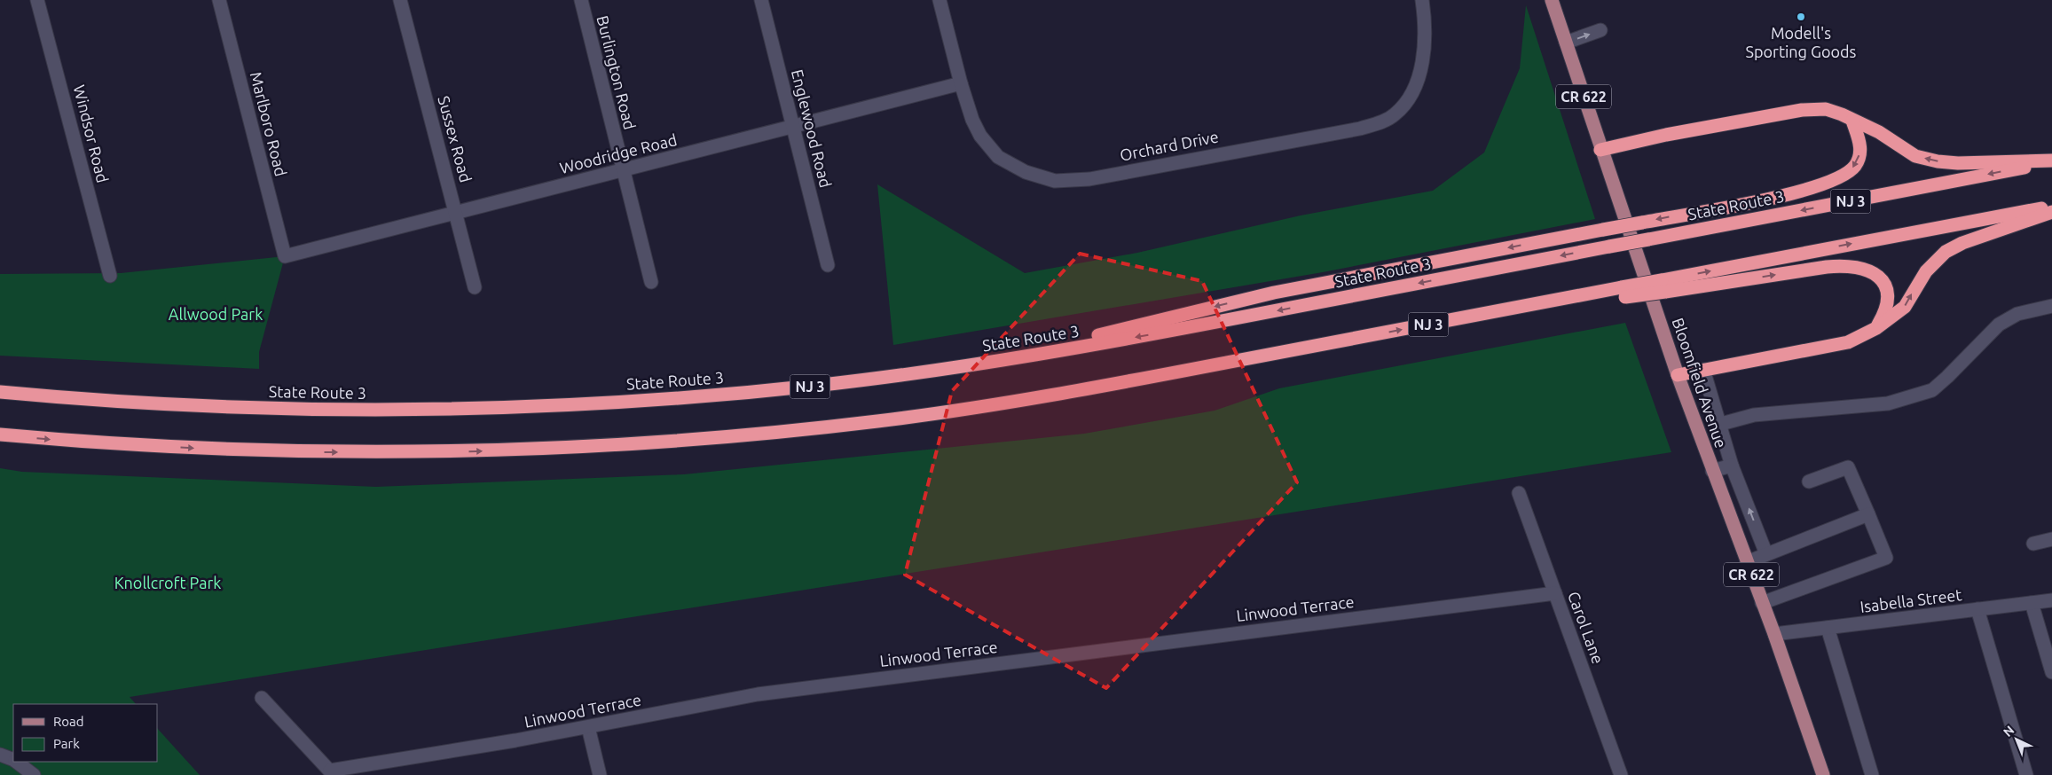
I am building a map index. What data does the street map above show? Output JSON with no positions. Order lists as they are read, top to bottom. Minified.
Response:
{"streets":{"highway":["NJ 3","State Route 3"],"main road":["CR 622","Bloomfield Avenue"],"street":["Burlington Road","Marlboro Road","Englewood Road","Windsor Road","Sussex Road","Orchard Drive","Woodridge Road","Isabella Street","Linwood Terrace","Carol Lane"]},"crossings":[["Burlington Road","Woodridge Road"],["Marlboro Road","Woodridge Road"],["Englewood Road","Woodridge Road"],["Sussex Road","Woodridge Road"],["Orchard Drive","Woodridge Road"],["Bloomfield Avenue","Isabella Street"],["Linwood Terrace","Carol Lane"]],"parks":["Allwood Park","Knollcroft Park"],"places":["Modell's Sporting Goods"],"legend":["Road","Park"],"north":"top left"}
